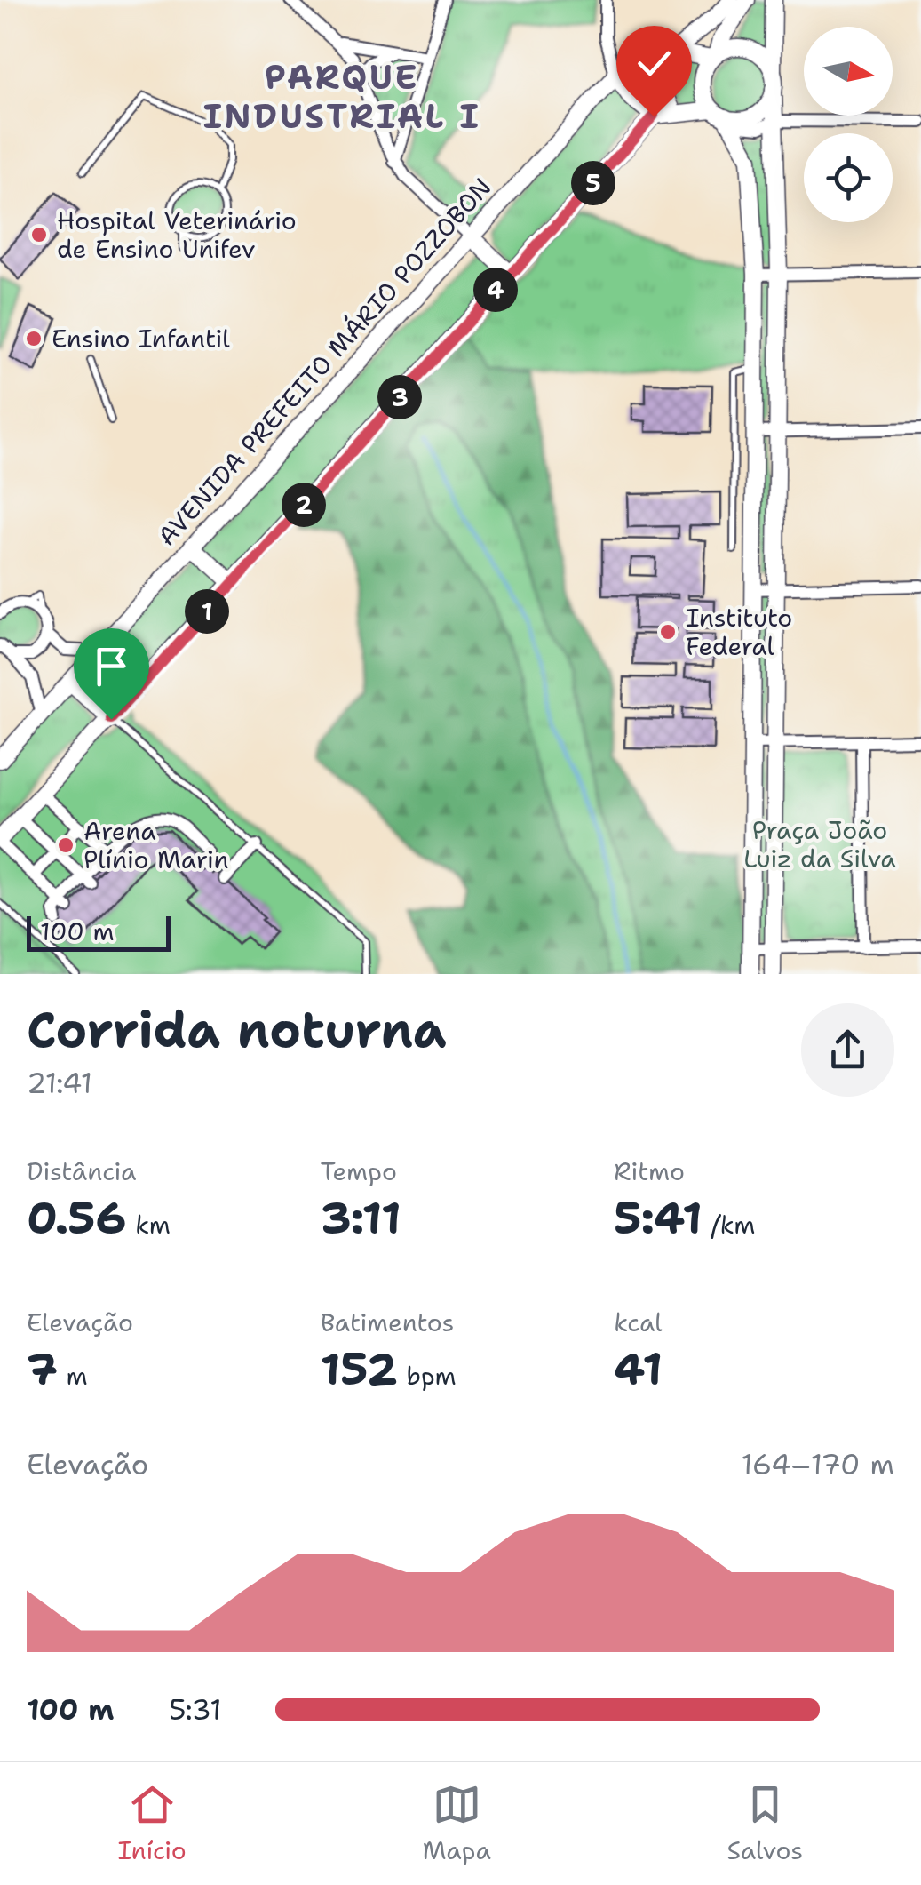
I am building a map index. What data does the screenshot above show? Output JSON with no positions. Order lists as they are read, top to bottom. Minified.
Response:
{"streets":{"main road":["AVENIDA PREFEITO MÁRIO POZZOBON"]},"districts":["PARQUE INDUSTRIAL I"],"parks":["Praça João Luiz da Silva"],"places":["Hospital Veterinário de Ensino Unifev","Ensino Infantil","Instituto Federal","Arena Plínio Marin"],"scale_bar":"100 m","north":"right","page":{"pins":["5","4","3","2","1"],"scale":"100 m","heading":["Corrida noturna","21:41"],"stats":[["Distância","0.56 km"],["Tempo","3:11"],["Ritmo","5:41 /km"],["Elevação","7 m"],["Batimentos","152 bpm"],["kcal","41"]],"chart":["Elevação","164–170 m"],"list":[{"name":"100 m","note":"5:31"}],"tabs":["Início","Mapa","Salvos"]}}
